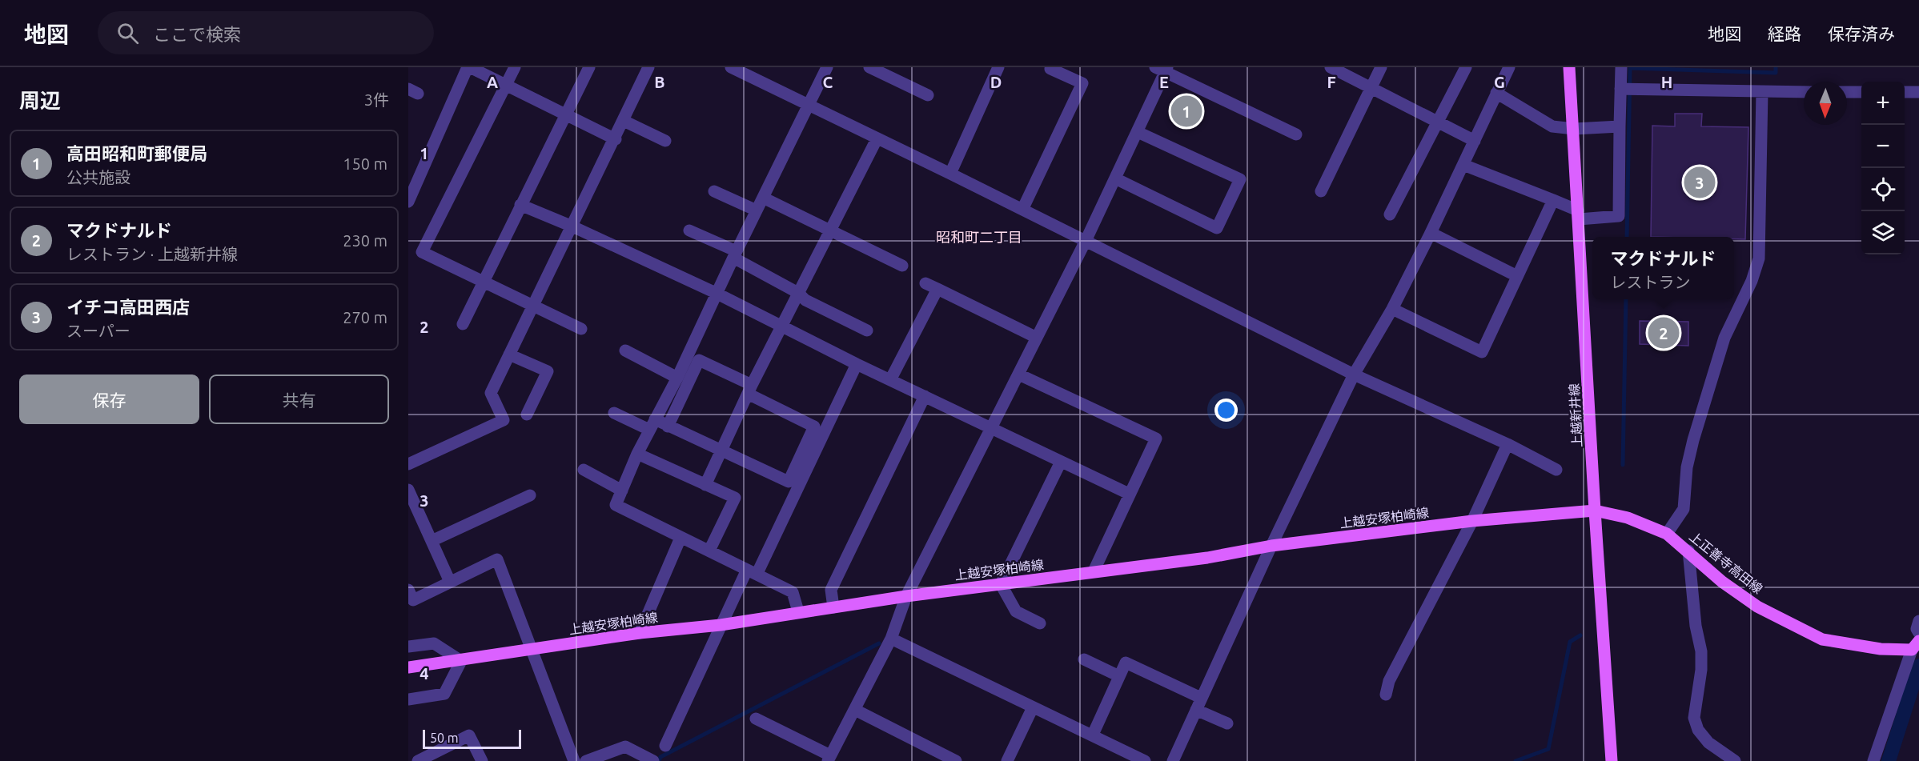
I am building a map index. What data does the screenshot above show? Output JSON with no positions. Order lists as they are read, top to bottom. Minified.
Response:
{"streets":{"main road":["上越新井線","上越安塚柏崎線","上正善寺高田線"]},"crossings":[["上越新井線","上越安塚柏崎線"],["上越新井線","上正善寺高田線"],["上越安塚柏崎線","上正善寺高田線"]],"districts":["昭和町二丁目"],"scale_bar":"50 m","north":"bottom","page":{"header":"地図","search":"ここで検索","nav":["地図","経路","保存済み"],"heading":["周辺","3件"],"map_buttons":["+","−"],"pins":["1","3","2"],"list":[{"mark":"1","name":"高田昭和町郵便局","note":"公共施設","value":"150 m"},{"mark":"2","name":"マクドナルド","note":"レストラン · 上越新井線","value":"230 m"},{"mark":"3","name":"イチコ高田西店","note":"スーパー","value":"270 m"}],"popup":["マクドナルド","レストラン"],"buttons":["保存","共有"],"scale":"50 m"},"grid":{"columns":["A","B","C","D","E","F","G","H"],"rows":["1","2","3","4"]}}
